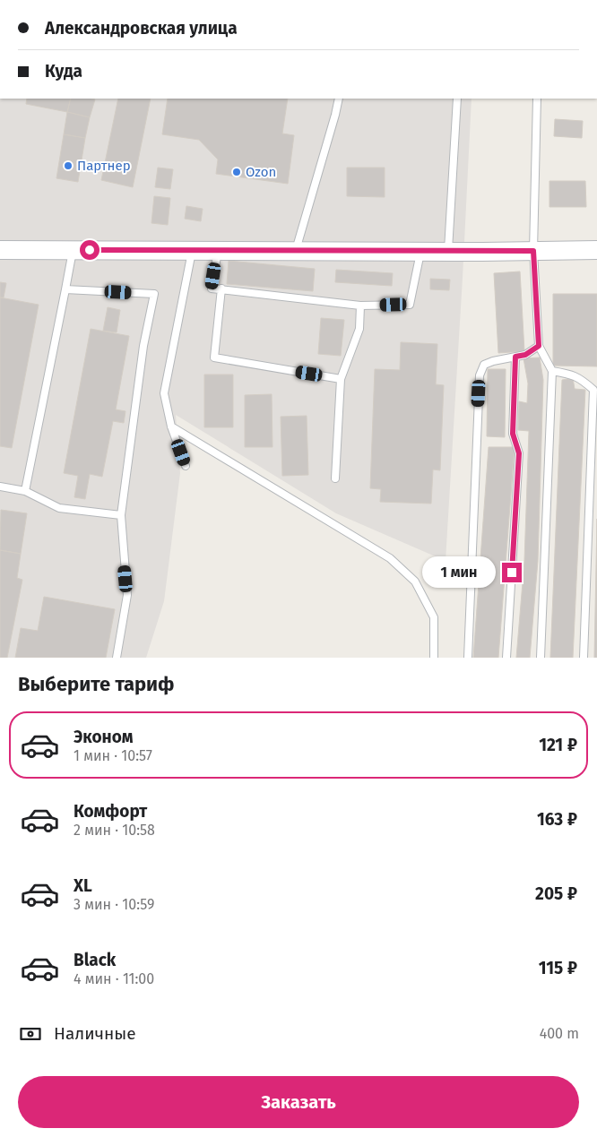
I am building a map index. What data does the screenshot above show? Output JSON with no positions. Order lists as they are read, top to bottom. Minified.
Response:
{"places":["Партнер","Ozon"],"page":{"banner":["Александровская улица","Куда"],"bubble":"1 мин","heading":"Выберите тариф","list":[{"name":"Эконом","note":"1 мин · 10:57","value":"121 ₽"},{"name":"Комфорт","note":"2 мин · 10:58","value":"163 ₽"},{"name":"XL","note":"3 мин · 10:59","value":"205 ₽"},{"name":"Black","note":"4 мин · 11:00","value":"115 ₽"}],"pay":["Наличные","400 m"],"buttons":"Заказать"}}
